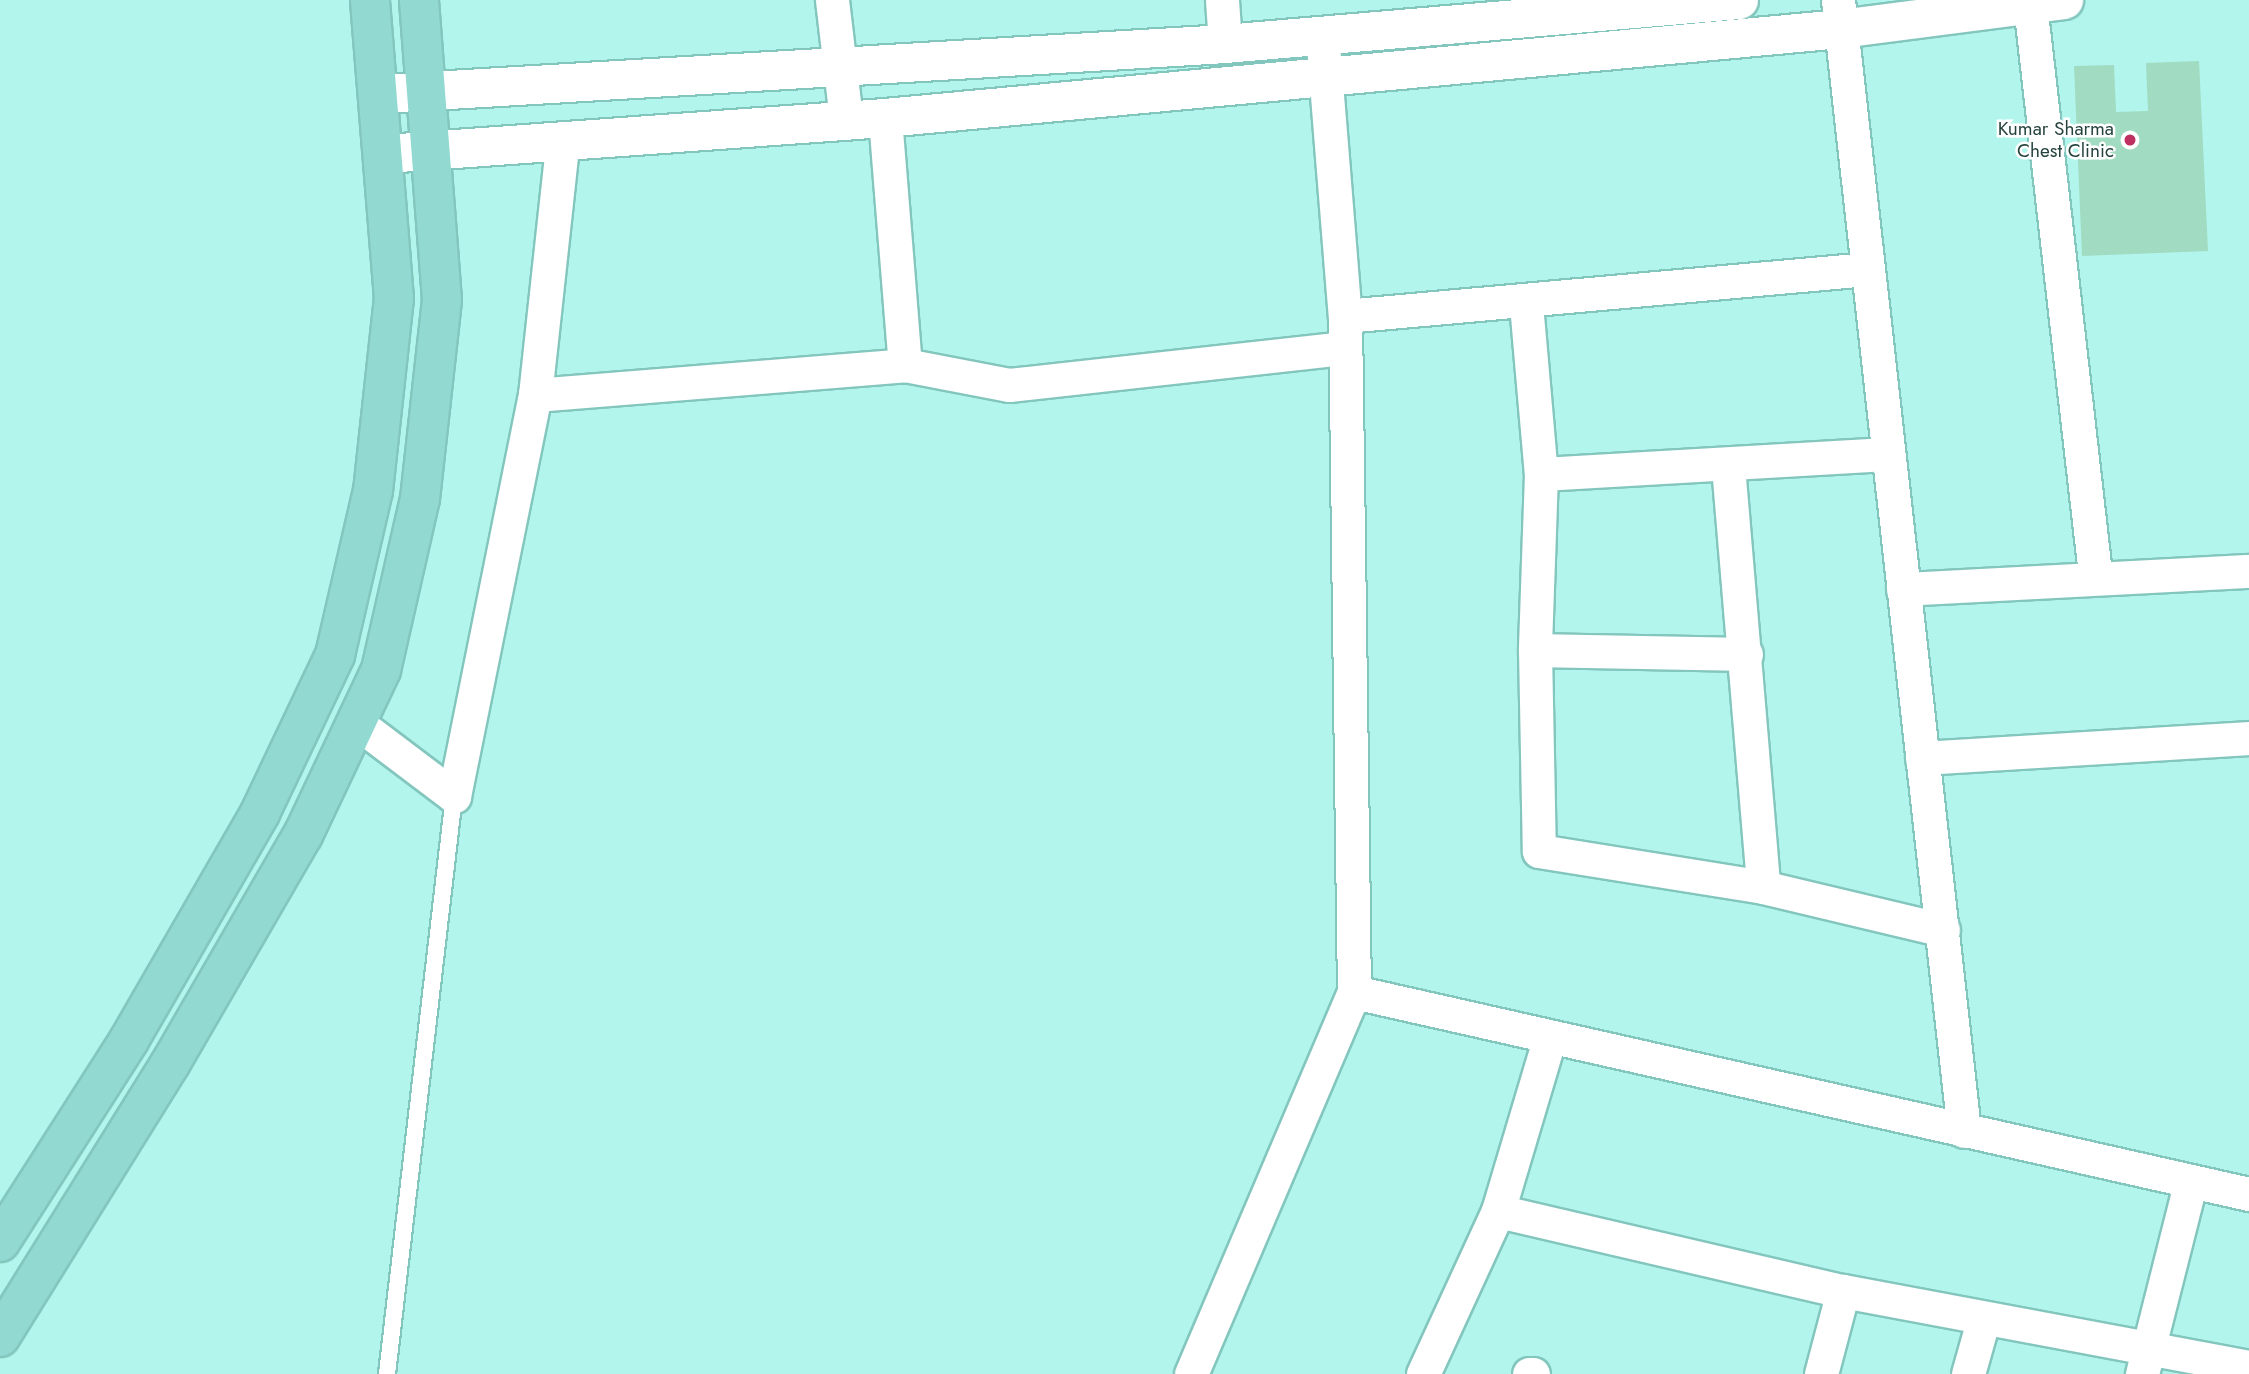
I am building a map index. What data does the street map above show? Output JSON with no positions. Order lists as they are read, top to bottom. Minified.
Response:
{"places":["Kumar Sharma Chest Clinic"]}
